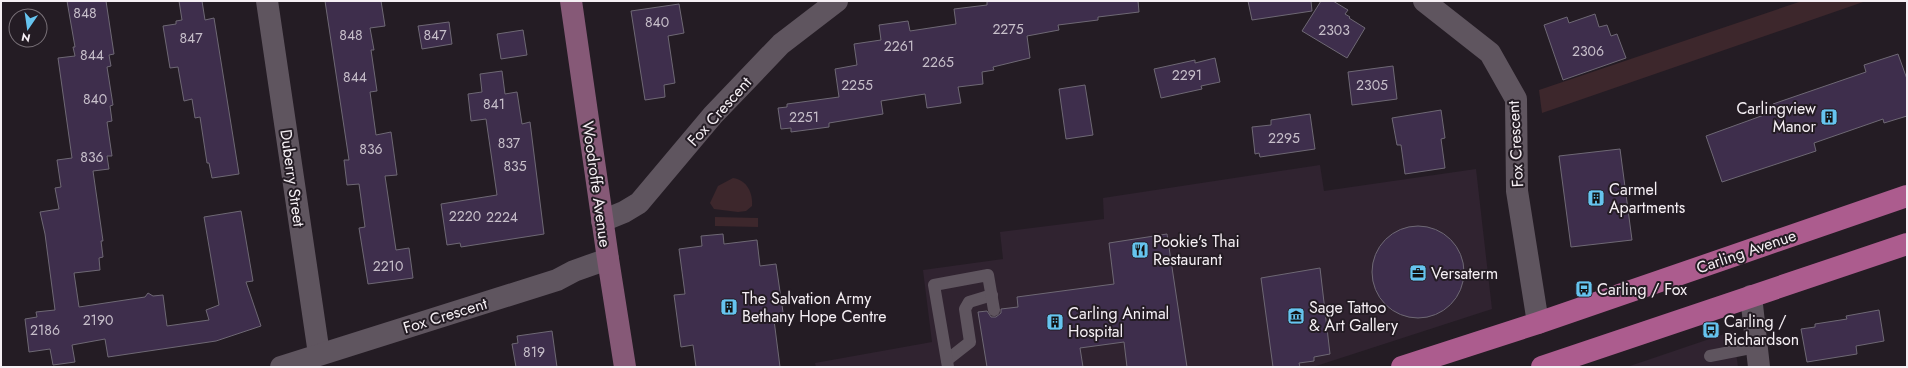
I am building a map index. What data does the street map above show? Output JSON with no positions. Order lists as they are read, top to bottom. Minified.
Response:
{"streets":{"main road":["Woodroffe Avenue","Carling Avenue"],"street":["Fox Crescent","Duberry Street"]},"crossings":[["Fox Crescent","Duberry Street"],["Fox Crescent","Woodroffe Avenue"],["Fox Crescent","Carling Avenue"]],"places":{"building":["Carlingview Manor","Carmel Apartments","The Salvation Army Bethany Hope Centre","Carling Animal Hospital"],"restaurant":["Pookie's Thai Restaurant"],"office":["Versaterm"],"bus stop":["Carling / Fox","Carling / Richardson"],"museum":["Sage Tattoo & Art Gallery"]},"house_numbers":["848","840","2275","2303","848","847","847","2261","2306","844","2265","2291","844","2255","2305","840","841","2251","2295","837","836","836","835","2220","2224","2210","2190","2186","819"],"north":"bottom"}
